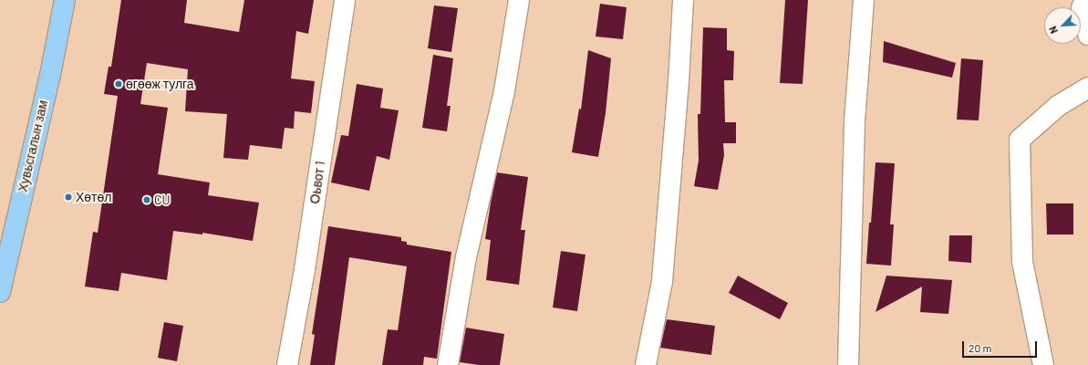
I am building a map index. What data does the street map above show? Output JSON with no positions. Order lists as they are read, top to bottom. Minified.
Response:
{"streets":{"main road":["Хувьсгалын зам"],"street":["Оьвот 1"]},"places":["өгөөж тулга","Хөтөл","CU"],"scale_bar":"20 m","north":"bottom left"}
